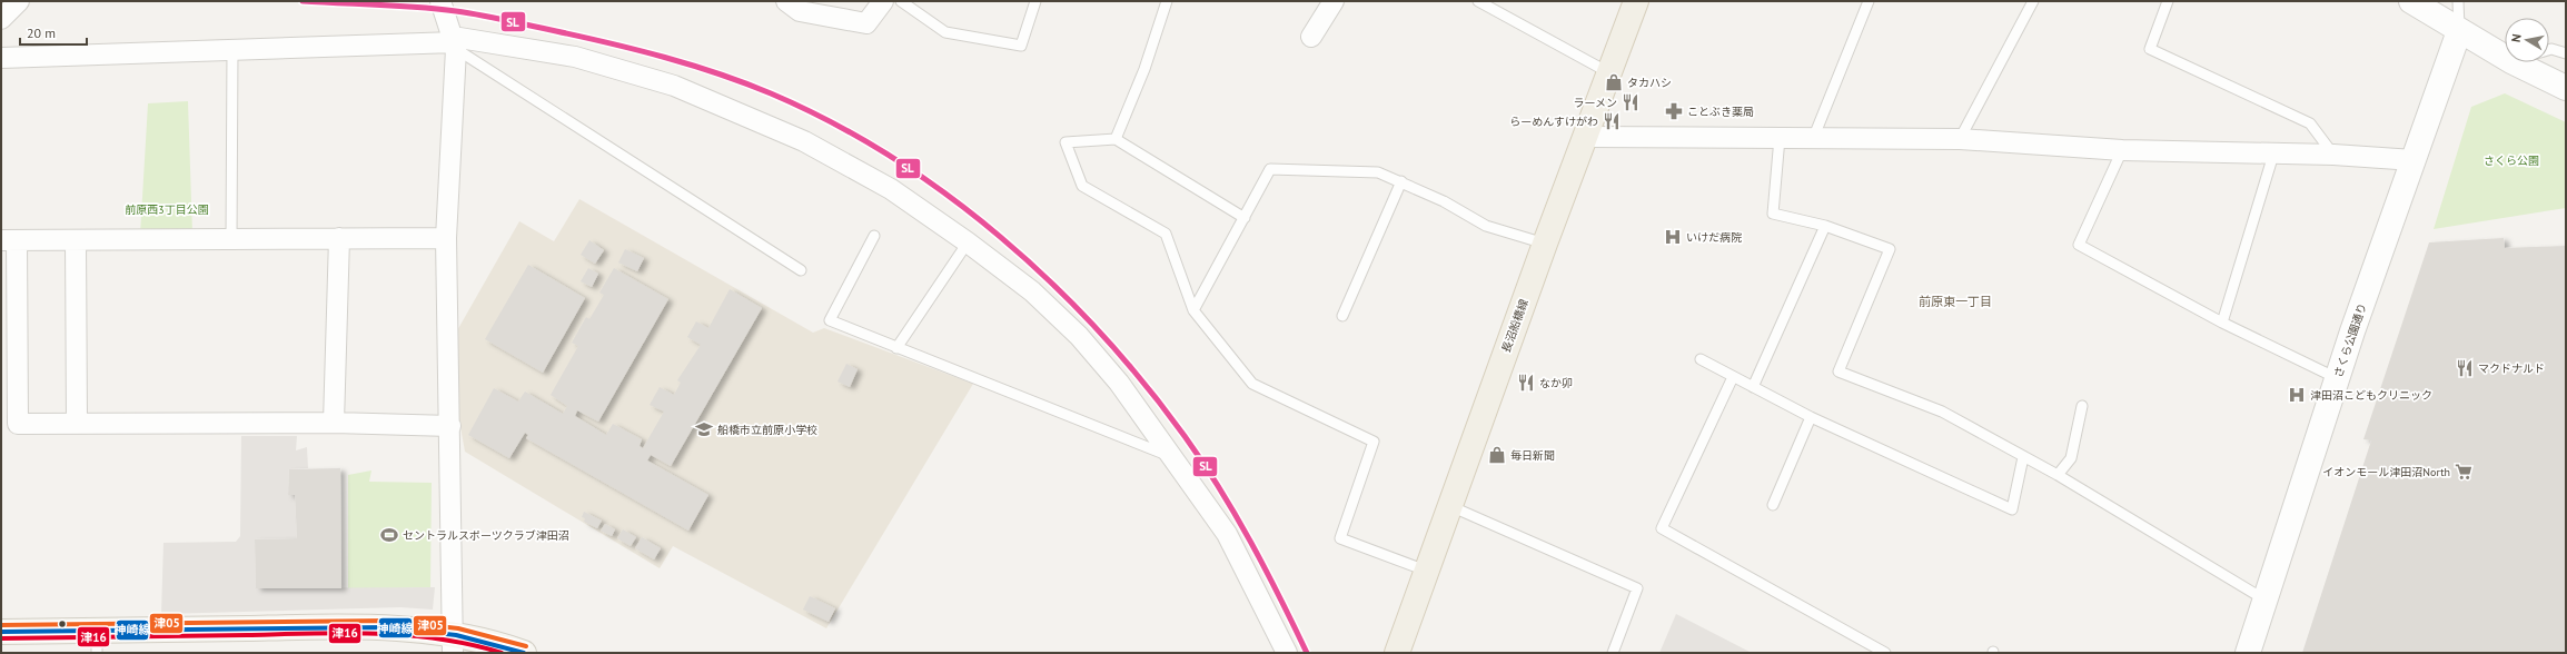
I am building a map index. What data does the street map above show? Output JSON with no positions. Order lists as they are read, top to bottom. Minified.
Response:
{"streets":{"main road":["長沼船橋線"],"street":["さくら公園通り"]},"districts":["前原東一丁目"],"parks":["さくら公園","前原西3丁目公園"],"places":{"shop":["タカハシ","毎日新聞"],"restaurant":["ラーメン","らーめんすけがわ","マクドナルド","なか卯"],"pharmacy":["ことぶき薬局"],"hospital":["いけだ病院","津田沼こどもクリニック"],"school or university":["船橋市立前原小学校"],"supermarket":["イオンモール津田沼North"],"sports":["セントラルスポーツクラブ津田沼"]},"lines":["transit line SL","transit line 津05","transit line 神崎線","transit line 津16"],"scale_bar":"20 m","north":"left"}
